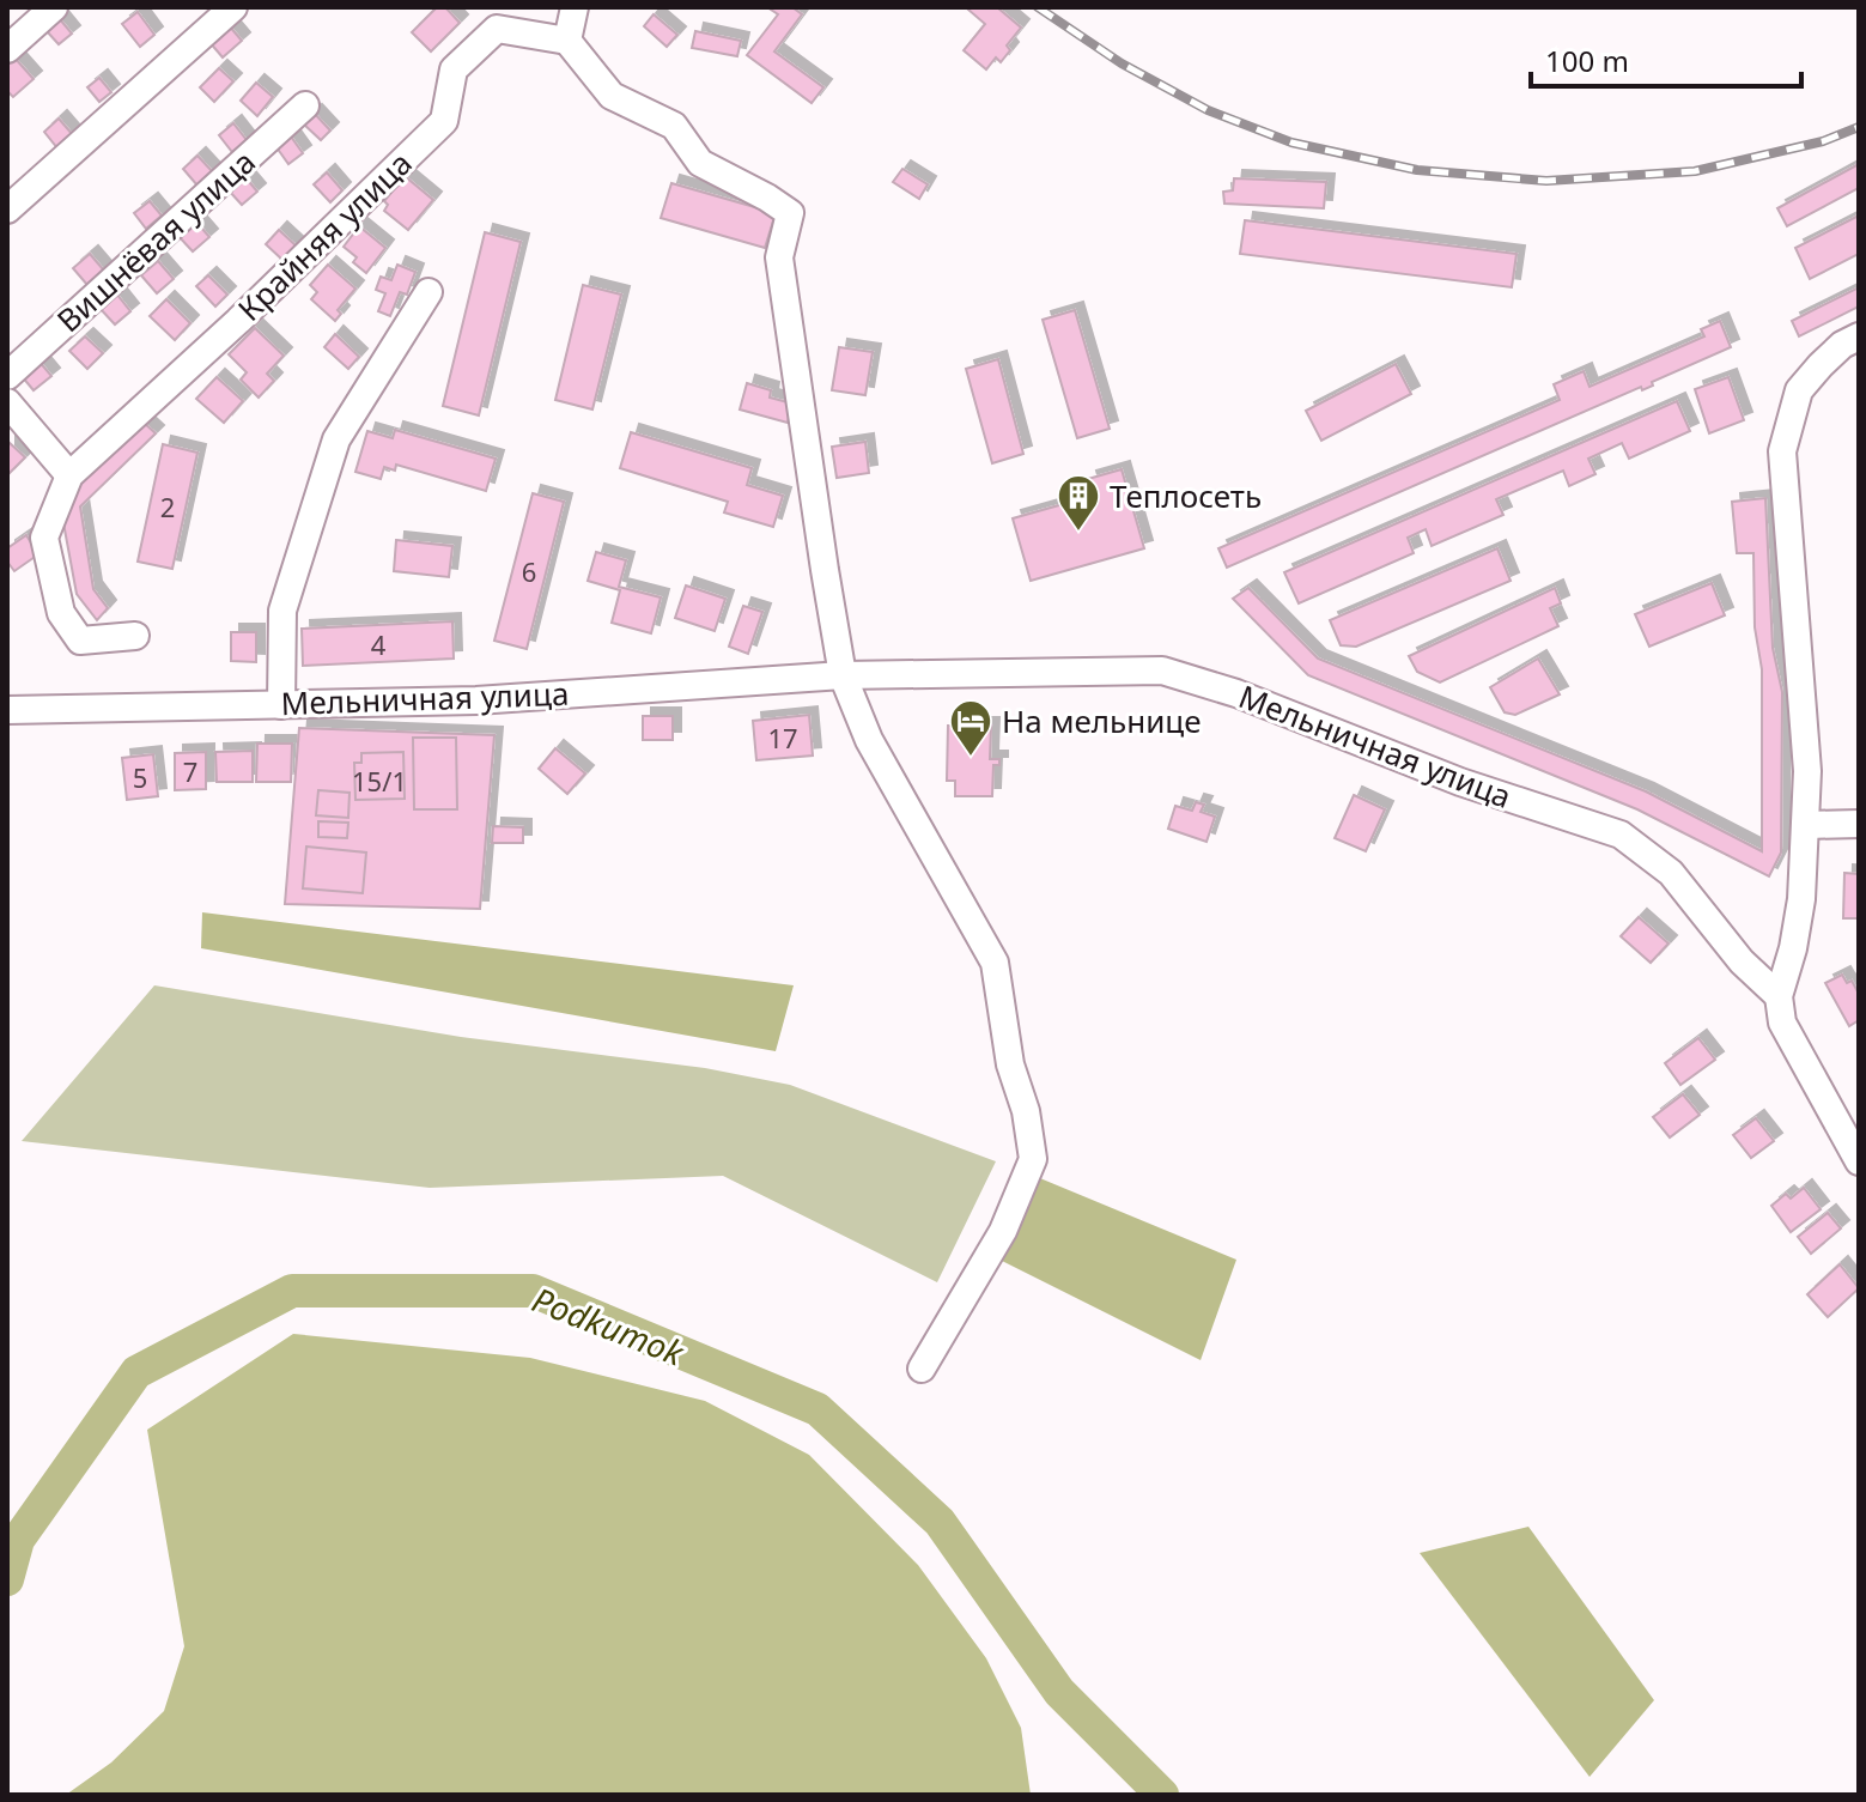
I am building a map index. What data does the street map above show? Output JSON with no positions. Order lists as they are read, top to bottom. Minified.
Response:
{"streets":{"street":["Крайняя улица","Вишнёвая улица","Мельничная улица"]},"water":["Podkumok"],"places":{"building":["Теплосеть"],"hotel":["На мельнице"]},"house_numbers":["2","6","4","17","7","5","15/1"],"scale_bar":"100 m"}
